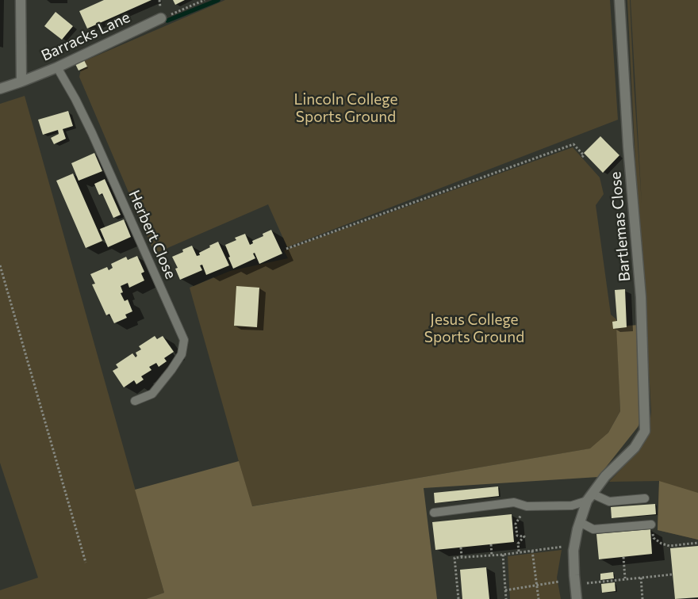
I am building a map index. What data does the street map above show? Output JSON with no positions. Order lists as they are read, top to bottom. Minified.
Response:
{"streets":{"street":["Barracks Lane","Bartlemas Close"],"lane":["Herbert Close"]},"crossings":[["Barracks Lane","Herbert Close"]],"parks":["Lincoln College Sports Ground","Jesus College Sports Ground"]}
